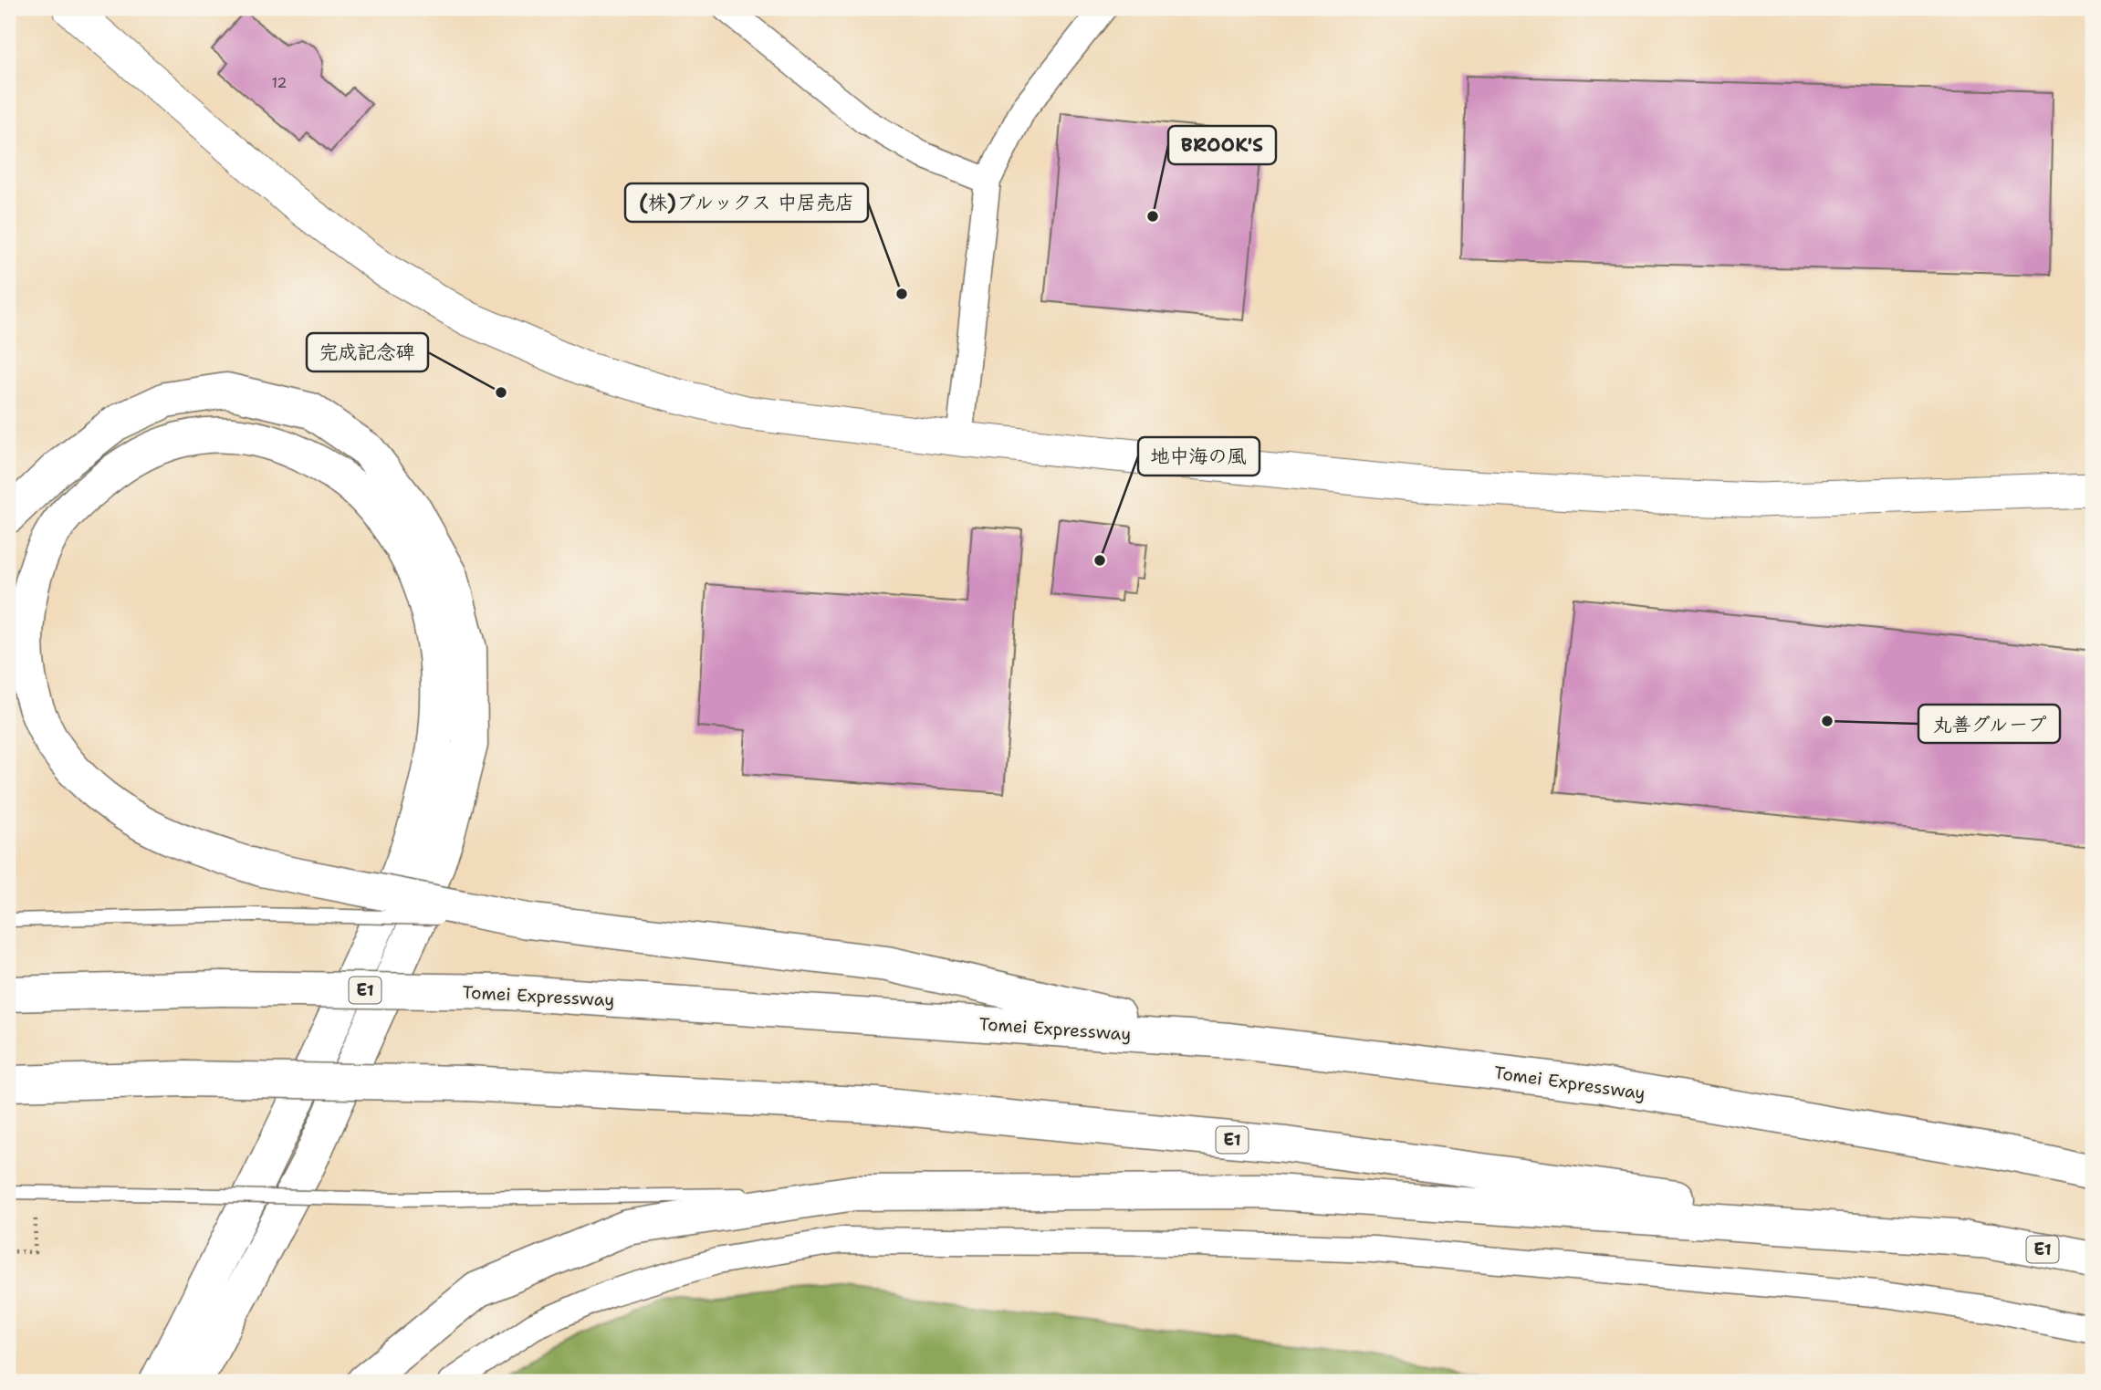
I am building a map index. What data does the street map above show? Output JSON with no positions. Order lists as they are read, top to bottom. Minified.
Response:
{"streets":{"highway":["E1","Tomei Expressway"]},"places":["BROOK'S","(株)ブルックス 中居売店","完成記念碑","地中海の風","丸善グループ"],"house_numbers":["12"]}
